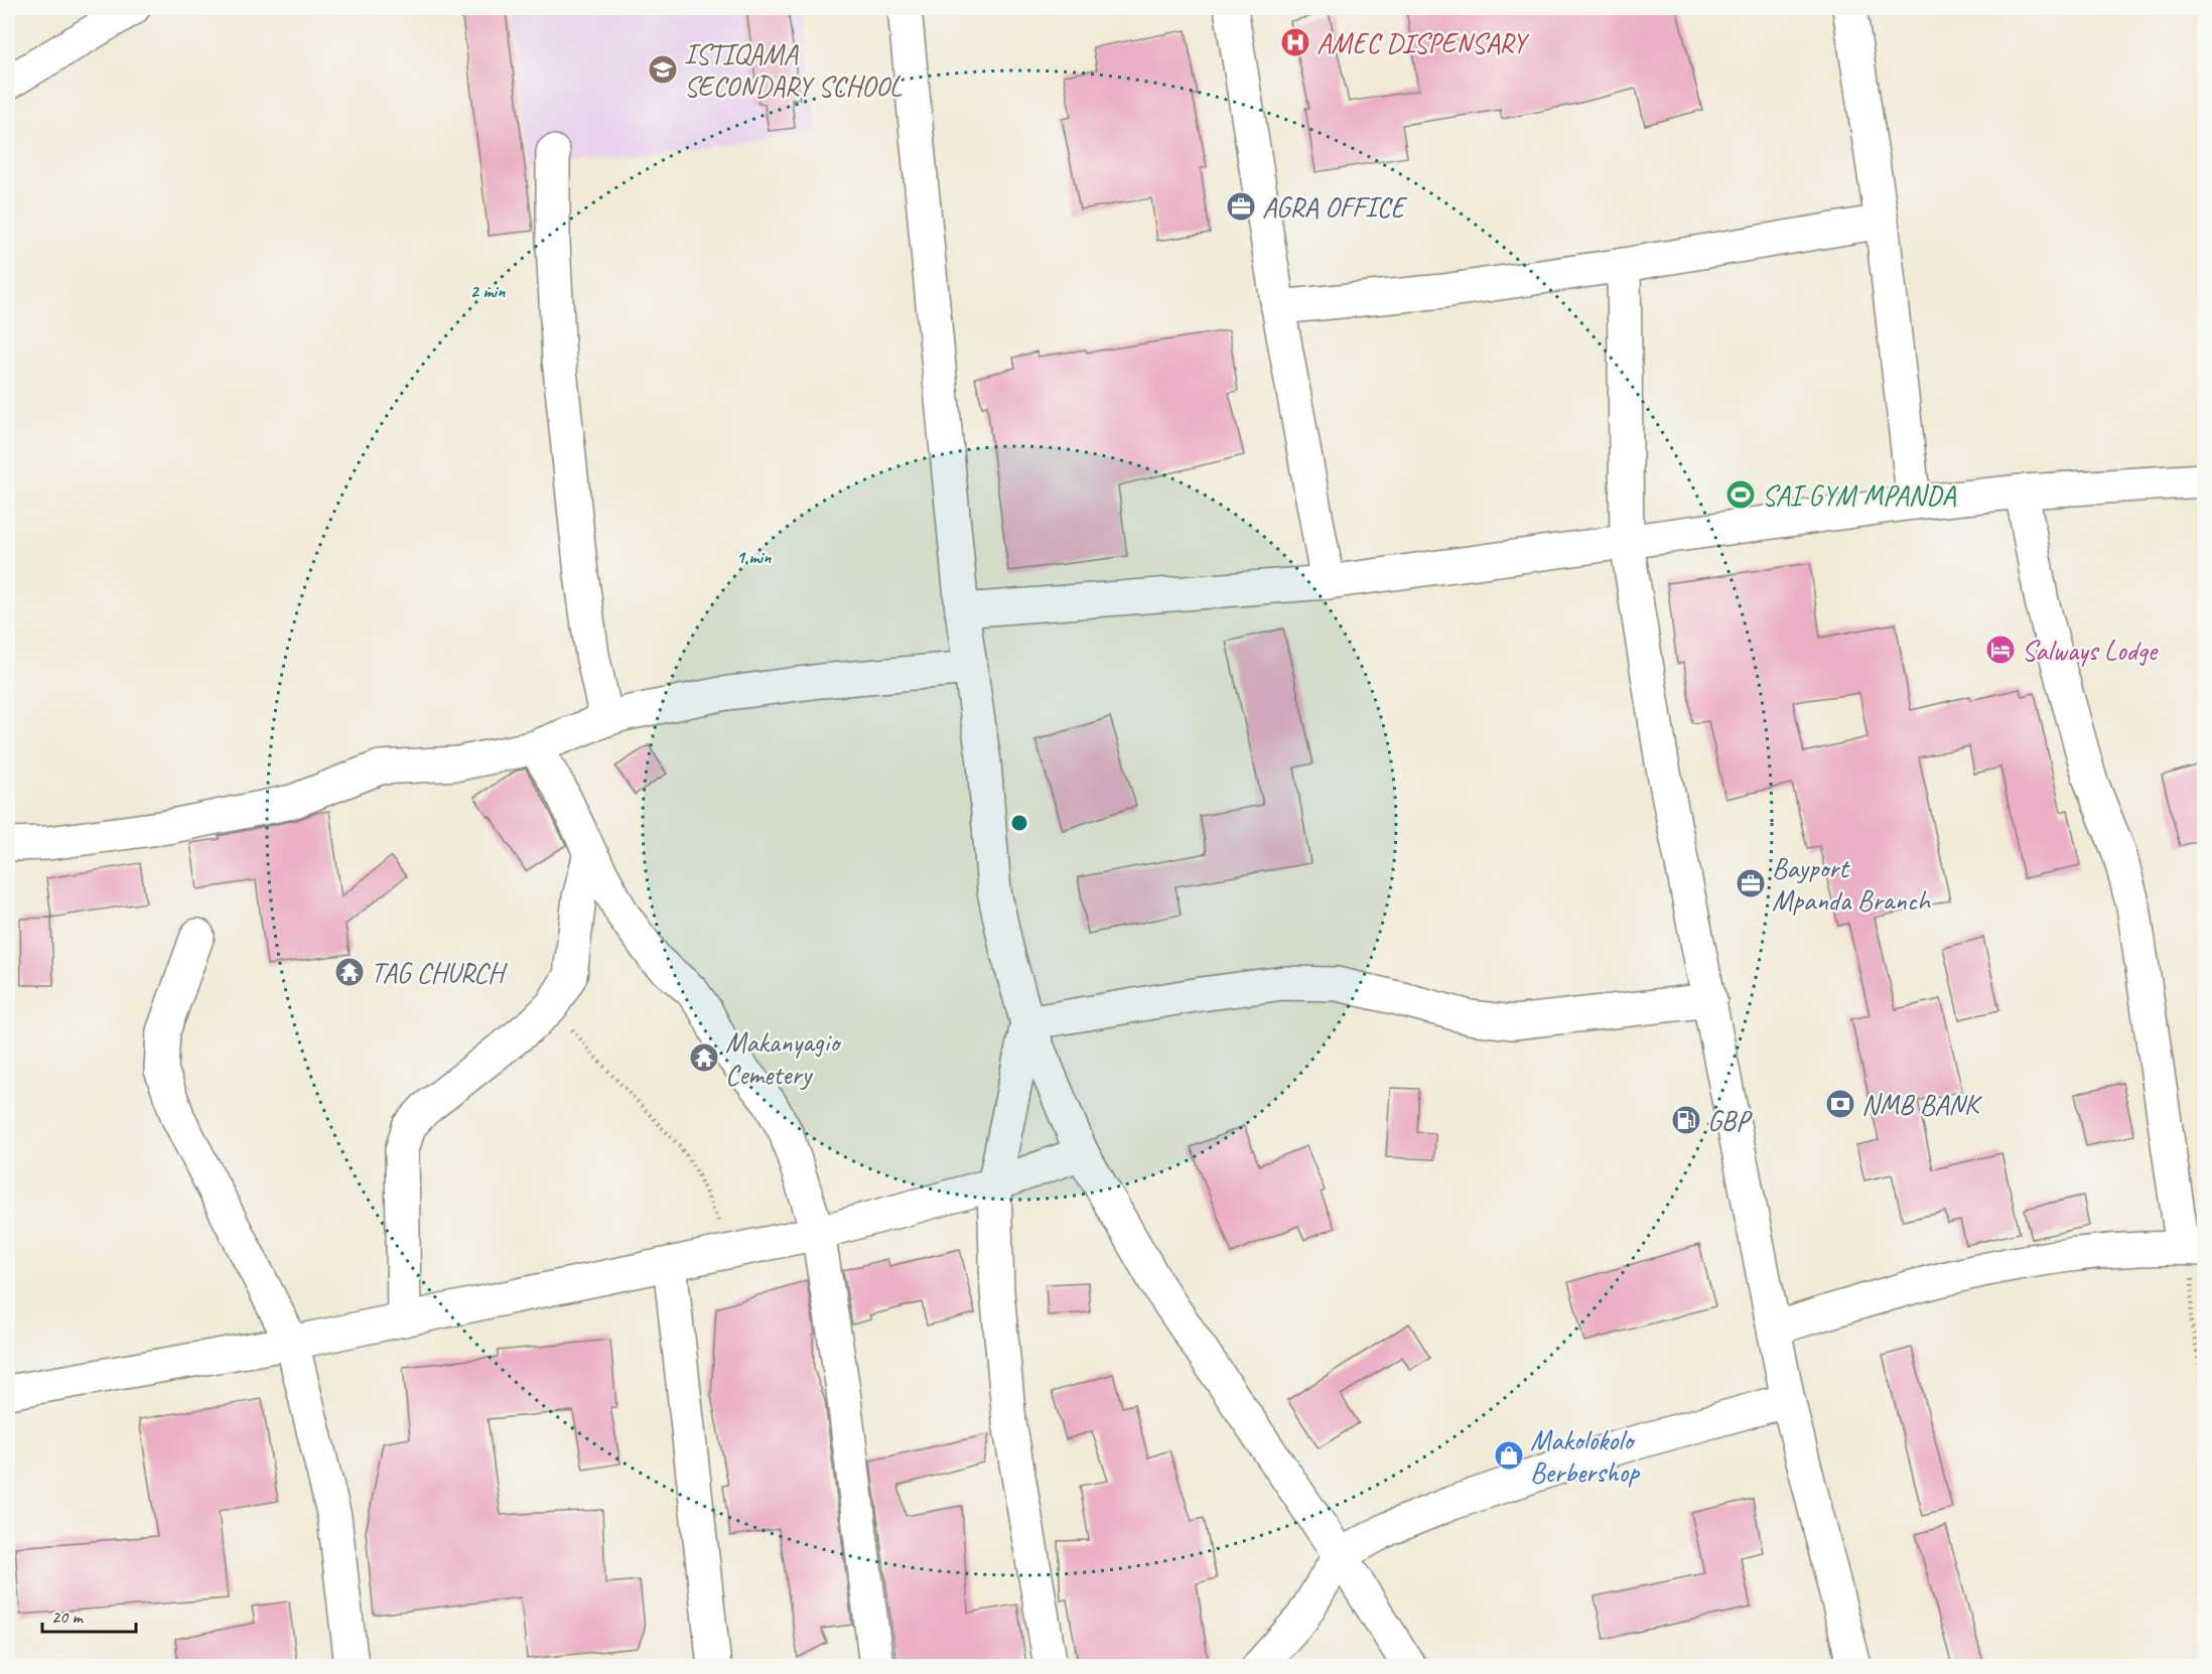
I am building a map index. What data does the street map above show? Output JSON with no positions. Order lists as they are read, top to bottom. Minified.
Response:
{"places":{"hospital":["AMEC DISPENSARY"],"school or university":["ISTIQAMA SECONDARY SCHOOL"],"office":["AGRA OFFICE","Bayport Mpanda Branch"],"sports":["SAI GYM MPANDA"],"hotel":["Salways Lodge"],"temple":["TAG CHURCH","Makanyagio Cemetery"],"bank":["NMB BANK"],"fuel station":["GBP"],"shop":["Makolokolo Berbershop"]},"scale_bar":"20 m","rings":["2 min","1 min"]}
